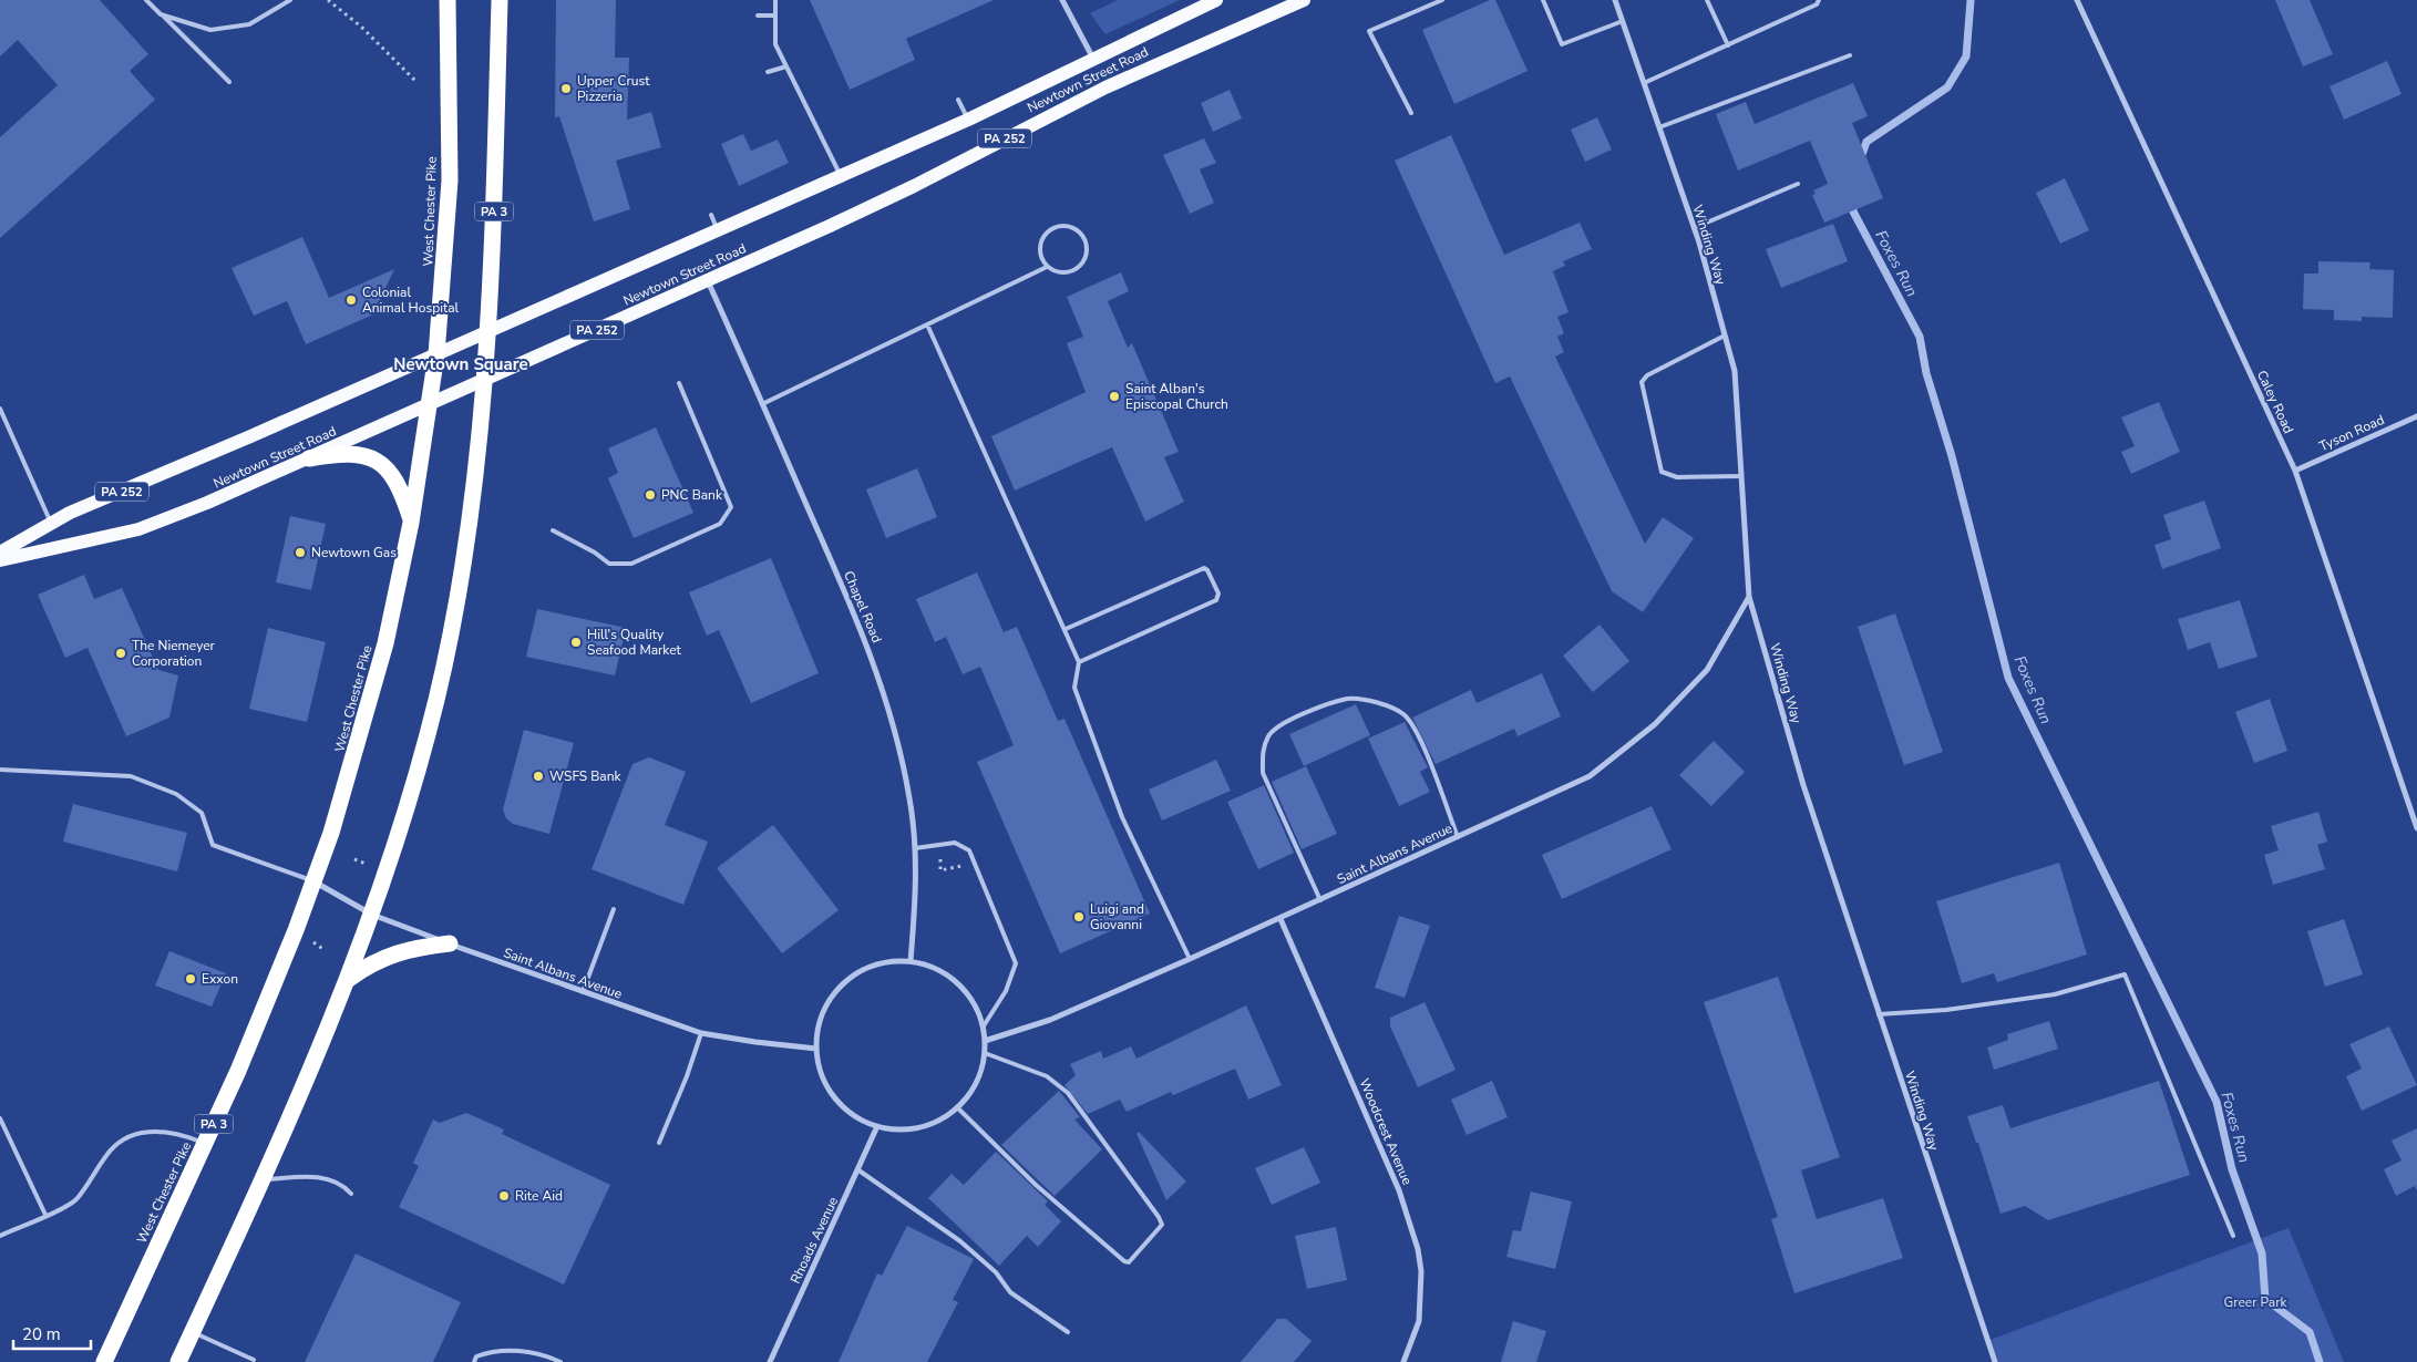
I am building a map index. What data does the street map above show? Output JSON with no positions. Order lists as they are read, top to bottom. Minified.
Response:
{"streets":{"highway":["West Chester Pike","PA 3"],"main road":["Newtown Street Road","PA 252"],"street":["Winding Way","Caley Road","Tyson Road","Chapel Road","Saint Albans Avenue","Woodcrest Avenue","Rhoads Avenue"]},"crossings":[["Newtown Street Road","West Chester Pike"],["Newtown Street Road","PA 3"],["Newtown Street Road","Chapel Road"],["West Chester Pike","Saint Albans Avenue"],["PA 3","Saint Albans Avenue"],["Winding Way","Saint Albans Avenue"],["Caley Road","Tyson Road"],["Chapel Road","Saint Albans Avenue"],["Chapel Road","Rhoads Avenue"],["Saint Albans Avenue","Woodcrest Avenue"],["Saint Albans Avenue","Rhoads Avenue"]],"districts":["Newtown Square"],"water":["Foxes Run"],"parks":["Greer Park"],"places":["Upper Crust Pizzeria","Colonial Animal Hospital","Saint Alban's Episcopal Church","PNC Bank","Newtown Gas","Hill's Quality Seafood Market","The Niemeyer Corporation","WSFS Bank","Luigi and Giovanni","Exxon","Rite Aid"],"scale_bar":"20 m"}
